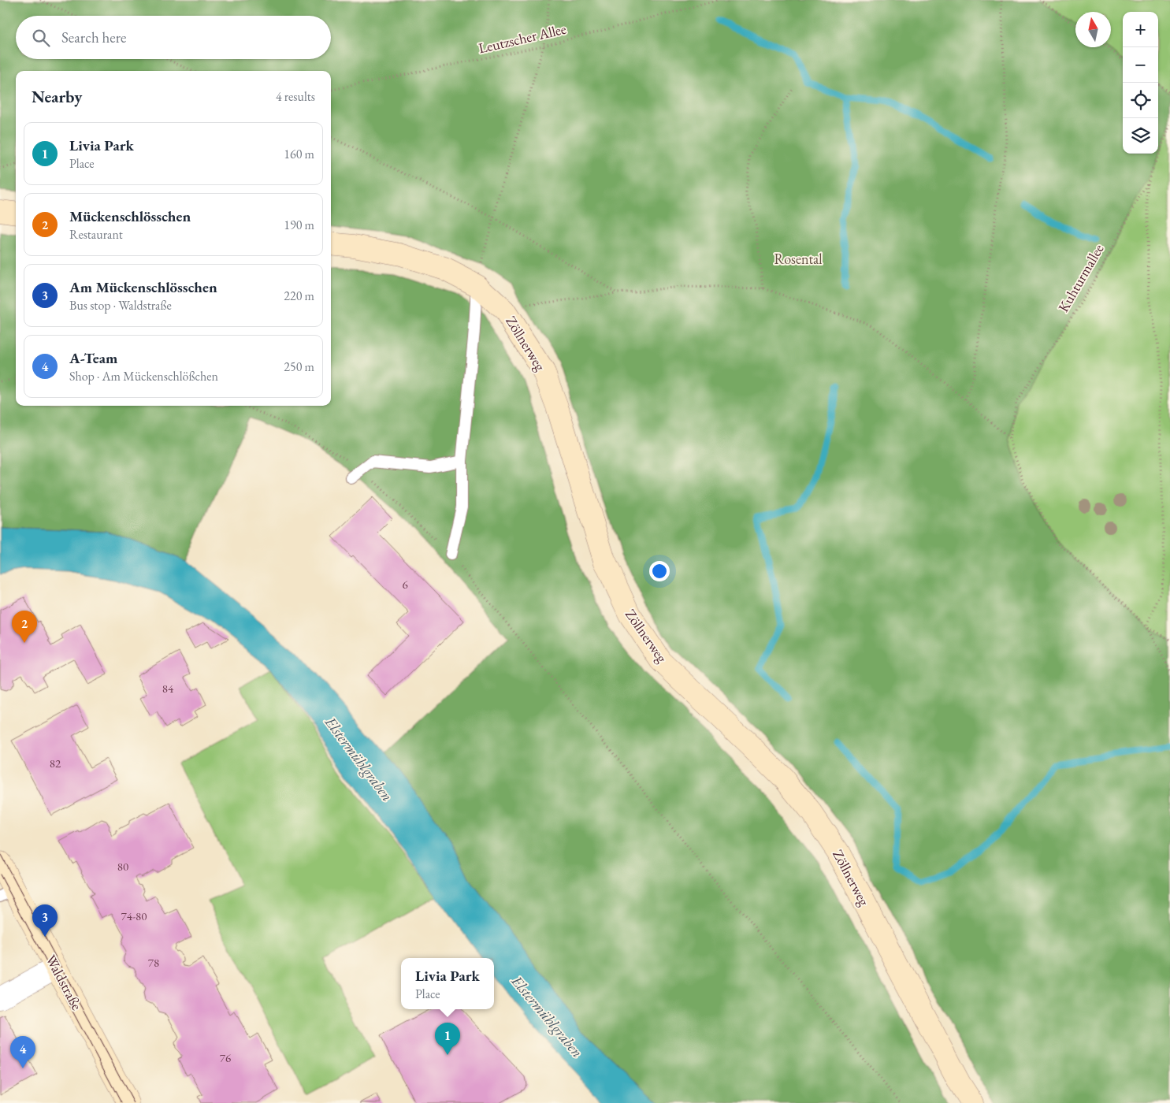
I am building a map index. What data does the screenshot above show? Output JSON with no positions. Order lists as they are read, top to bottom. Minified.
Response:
{"streets":{"main road":["Zöllnerweg","Waldstraße"],"path":["Leutzscher Allee","Kuhturmallee"]},"water":["Elstermühlgraben"],"parks":["Rosental"],"house_numbers":["6","84","82","80","74-80","78","76"],"north":"top","page":{"map_buttons":["+","−"],"search":"Search here","heading":["Nearby","4 results"],"list":[{"mark":"1","name":"Livia Park","note":"Place","value":"160 m"},{"mark":"2","name":"Mückenschlösschen","note":"Restaurant","value":"190 m"},{"mark":"3","name":"Am Mückenschlösschen","note":"Bus stop · Waldstraße","value":"220 m"},{"mark":"4","name":"A-Team","note":"Shop · Am Mückenschlößchen","value":"250 m"}],"pins":["2","3","1","4"],"popup":["Livia Park","Place"]}}
